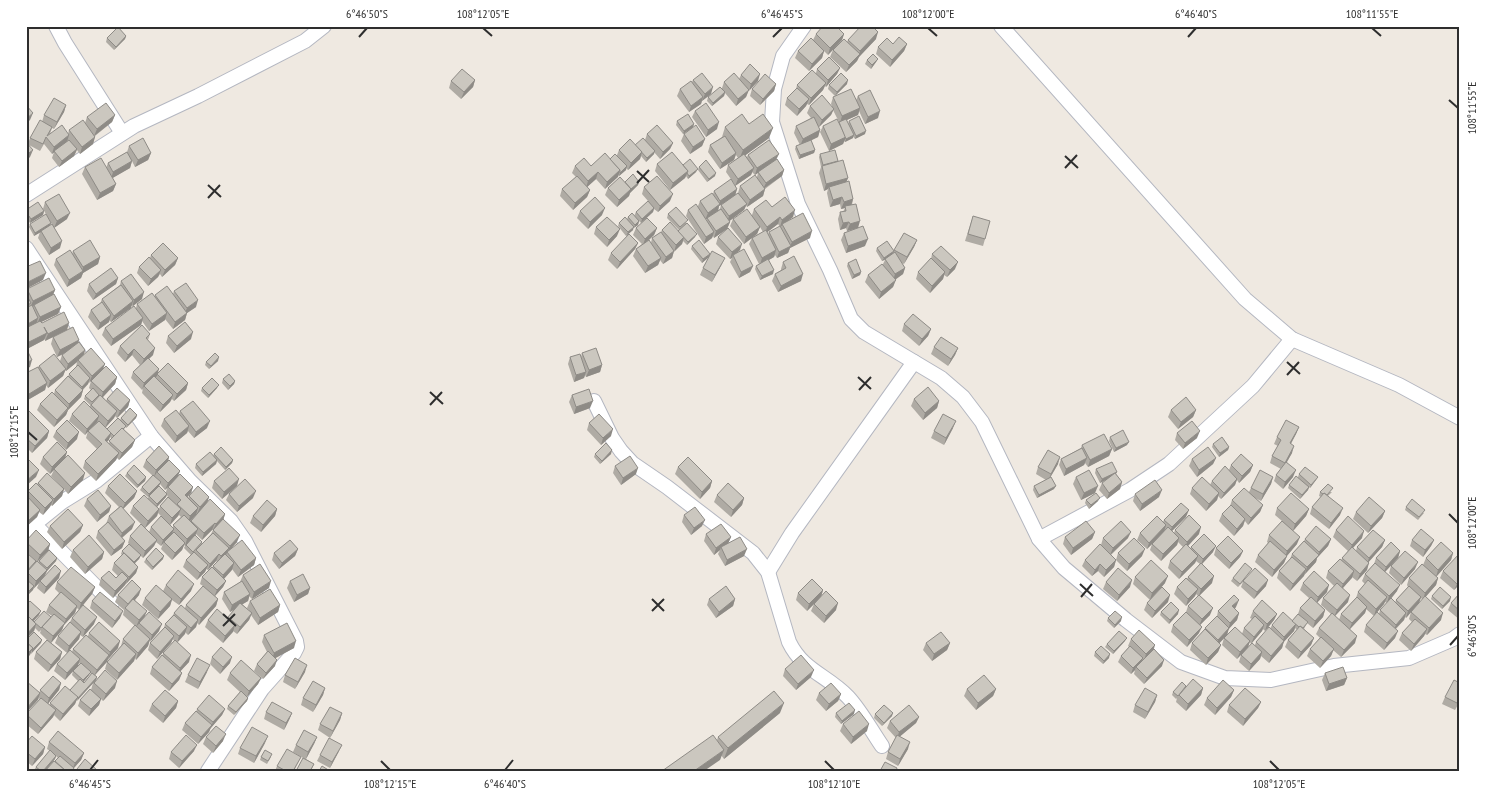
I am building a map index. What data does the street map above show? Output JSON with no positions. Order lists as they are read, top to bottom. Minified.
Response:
{"coordinates":["6°46'50\"S","108°12'05\"E","6°46'45\"S","108°12'00\"E","6°46'40\"S","108°11'55\"E","108°12'15\"E","6°46'30\"S","108°12'10\"E"]}
